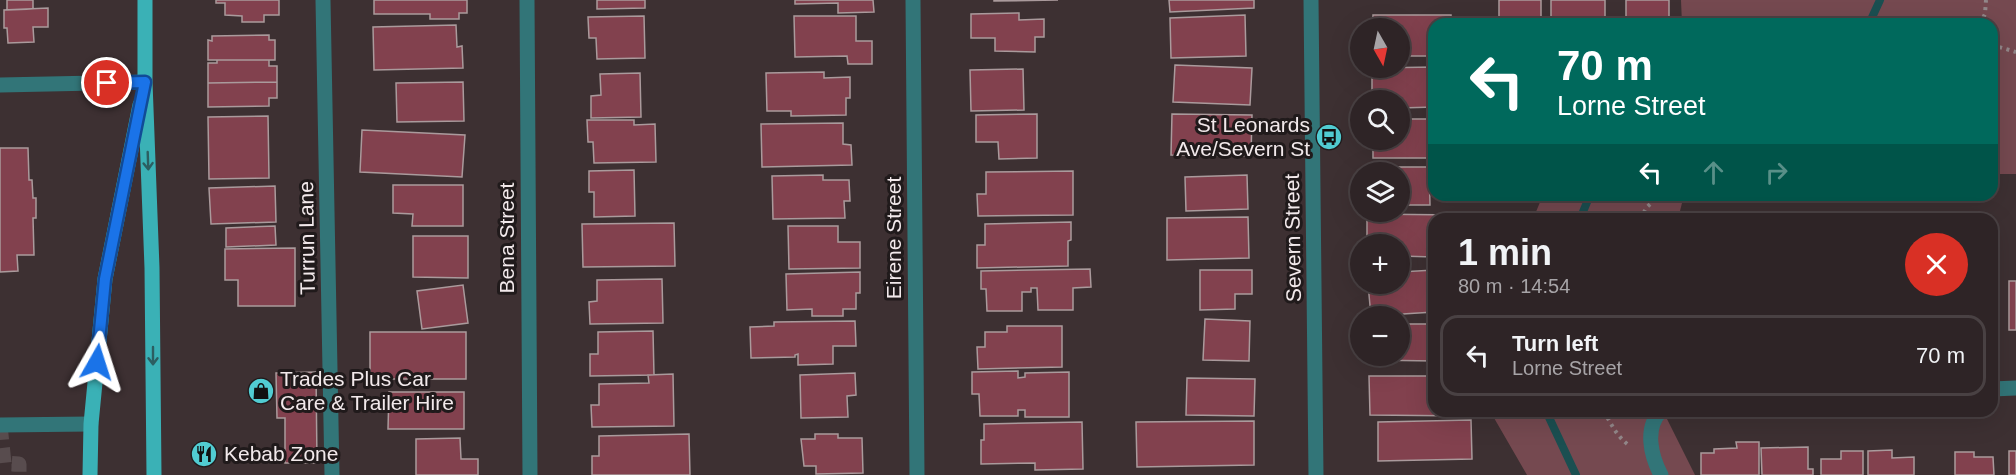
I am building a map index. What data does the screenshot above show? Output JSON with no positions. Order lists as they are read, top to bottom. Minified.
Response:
{"streets":{"street":["Turrun Lane","Bena Street","Eirene Street","Severn Street"]},"places":{"bus stop":["St Leonards Ave/Severn St"],"shop":["Trades Plus Car Care & Trailer Hire"],"restaurant":["Kebab Zone"]},"north":"bottom","page":{"map_buttons":["+","−"],"turn":["70 m","Lorne Street"],"heading":["1 min","80 m · 14:54"],"list":[{"name":"Turn left","note":"Lorne Street","value":"70 m"}]}}
